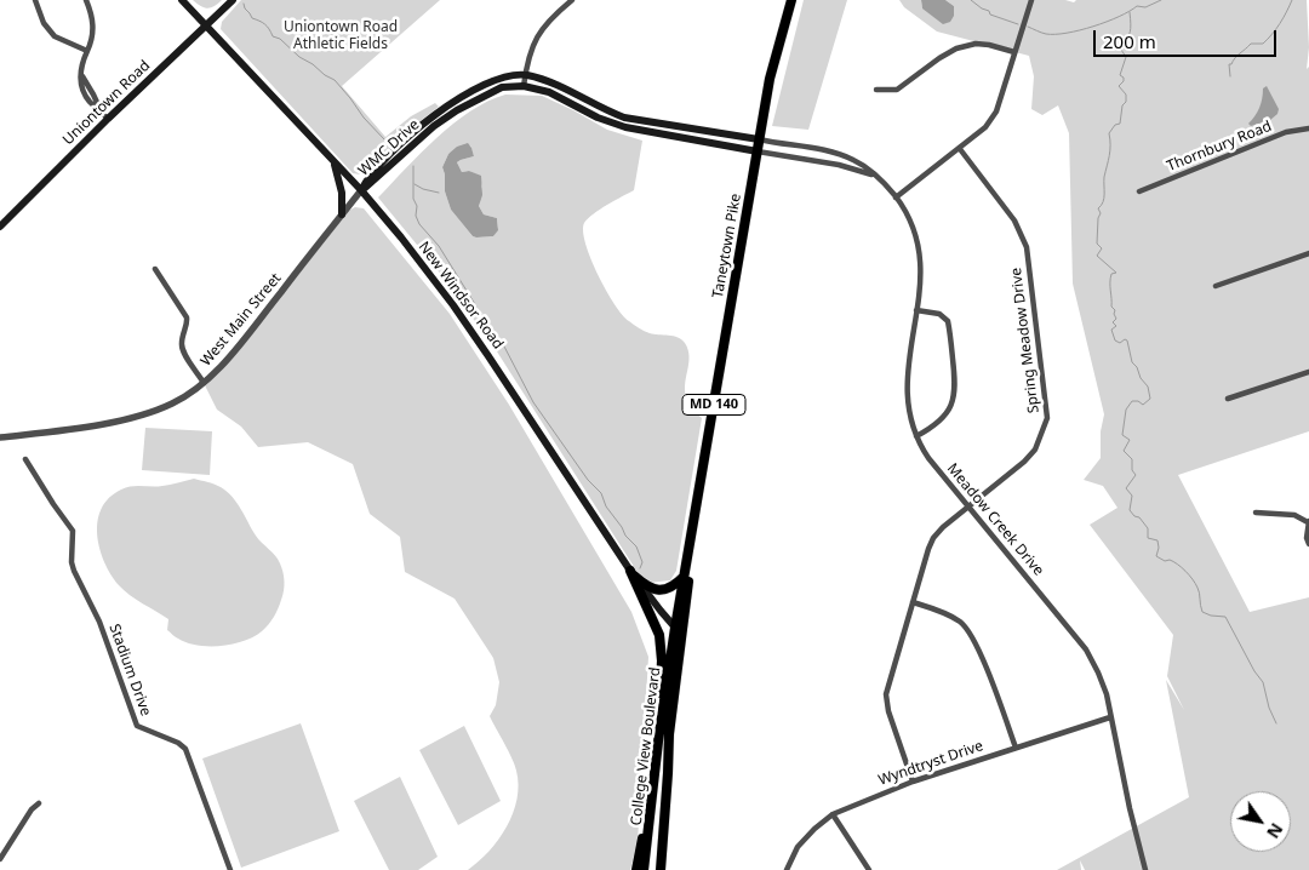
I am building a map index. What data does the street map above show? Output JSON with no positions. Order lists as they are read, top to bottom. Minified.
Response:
{"streets":{"highway":["Taneytown Pike","MD 140","College View Boulevard"],"main road":["Uniontown Road","WMC Drive","New Windsor Road"],"street":["Thornbury Road","West Main Street","Spring Meadow Drive","Meadow Creek Drive","Stadium Drive","Wyndtryst Drive"]},"crossings":[["Uniontown Road","New Windsor Road"],["WMC Drive","Taneytown Pike"],["WMC Drive","New Windsor Road"],["WMC Drive","West Main Street"],["WMC Drive","Meadow Creek Drive"],["Taneytown Pike","New Windsor Road"],["Taneytown Pike","Meadow Creek Drive"],["Taneytown Pike","College View Boulevard"],["New Windsor Road","West Main Street"],["New Windsor Road","College View Boulevard"],["Spring Meadow Drive","Meadow Creek Drive"],["Spring Meadow Drive","Wyndtryst Drive"],["Meadow Creek Drive","Wyndtryst Drive"]],"parks":["Uniontown Road Athletic Fields"],"scale_bar":"200 m","north":"bottom right"}
